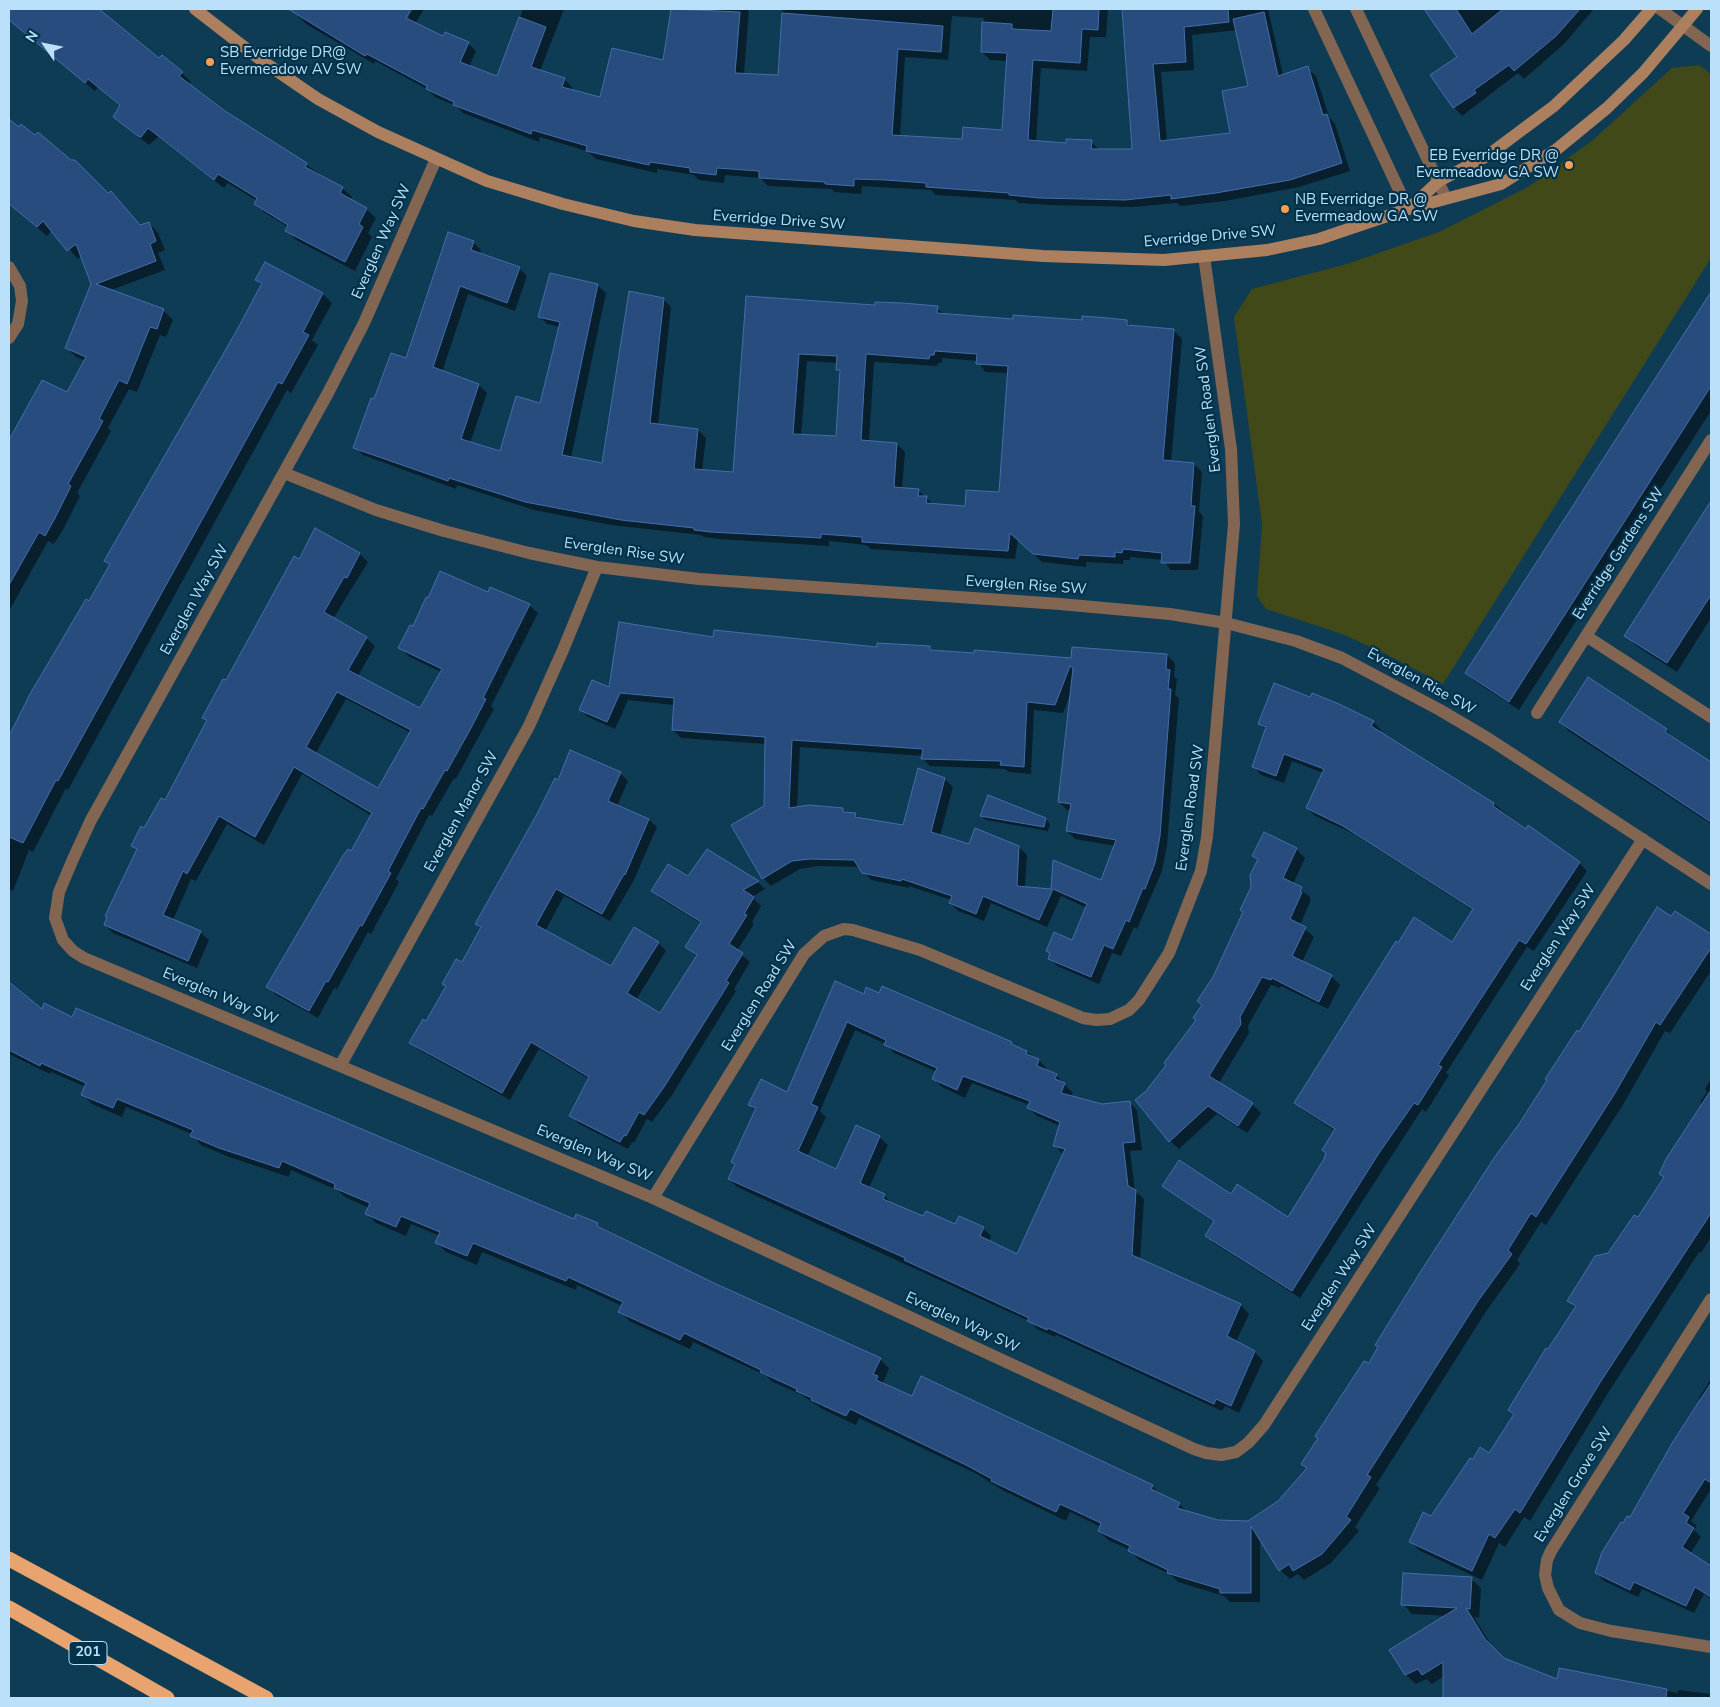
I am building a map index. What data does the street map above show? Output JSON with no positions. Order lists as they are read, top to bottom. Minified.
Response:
{"streets":{"highway":["201"],"street":["Everridge Drive SW","Everglen Way SW","Everglen Road SW","Everglen Rise SW","Everridge Gardens SW","Everglen Manor SW","Everglen Grove SW"]},"crossings":[["Everridge Drive SW","Everglen Way SW"],["Everridge Drive SW","Everglen Road SW"],["Everglen Way SW","Everglen Road SW"],["Everglen Way SW","Everglen Rise SW"],["Everglen Way SW","Everglen Manor SW"],["Everglen Road SW","Everglen Rise SW"],["Everglen Rise SW","Everglen Manor SW"]],"places":["SB Everridge DR@ Evermeadow AV SW","EB Everridge DR @ Evermeadow GA SW","NB Everridge DR @ Evermeadow GA SW"],"north":"top left"}
